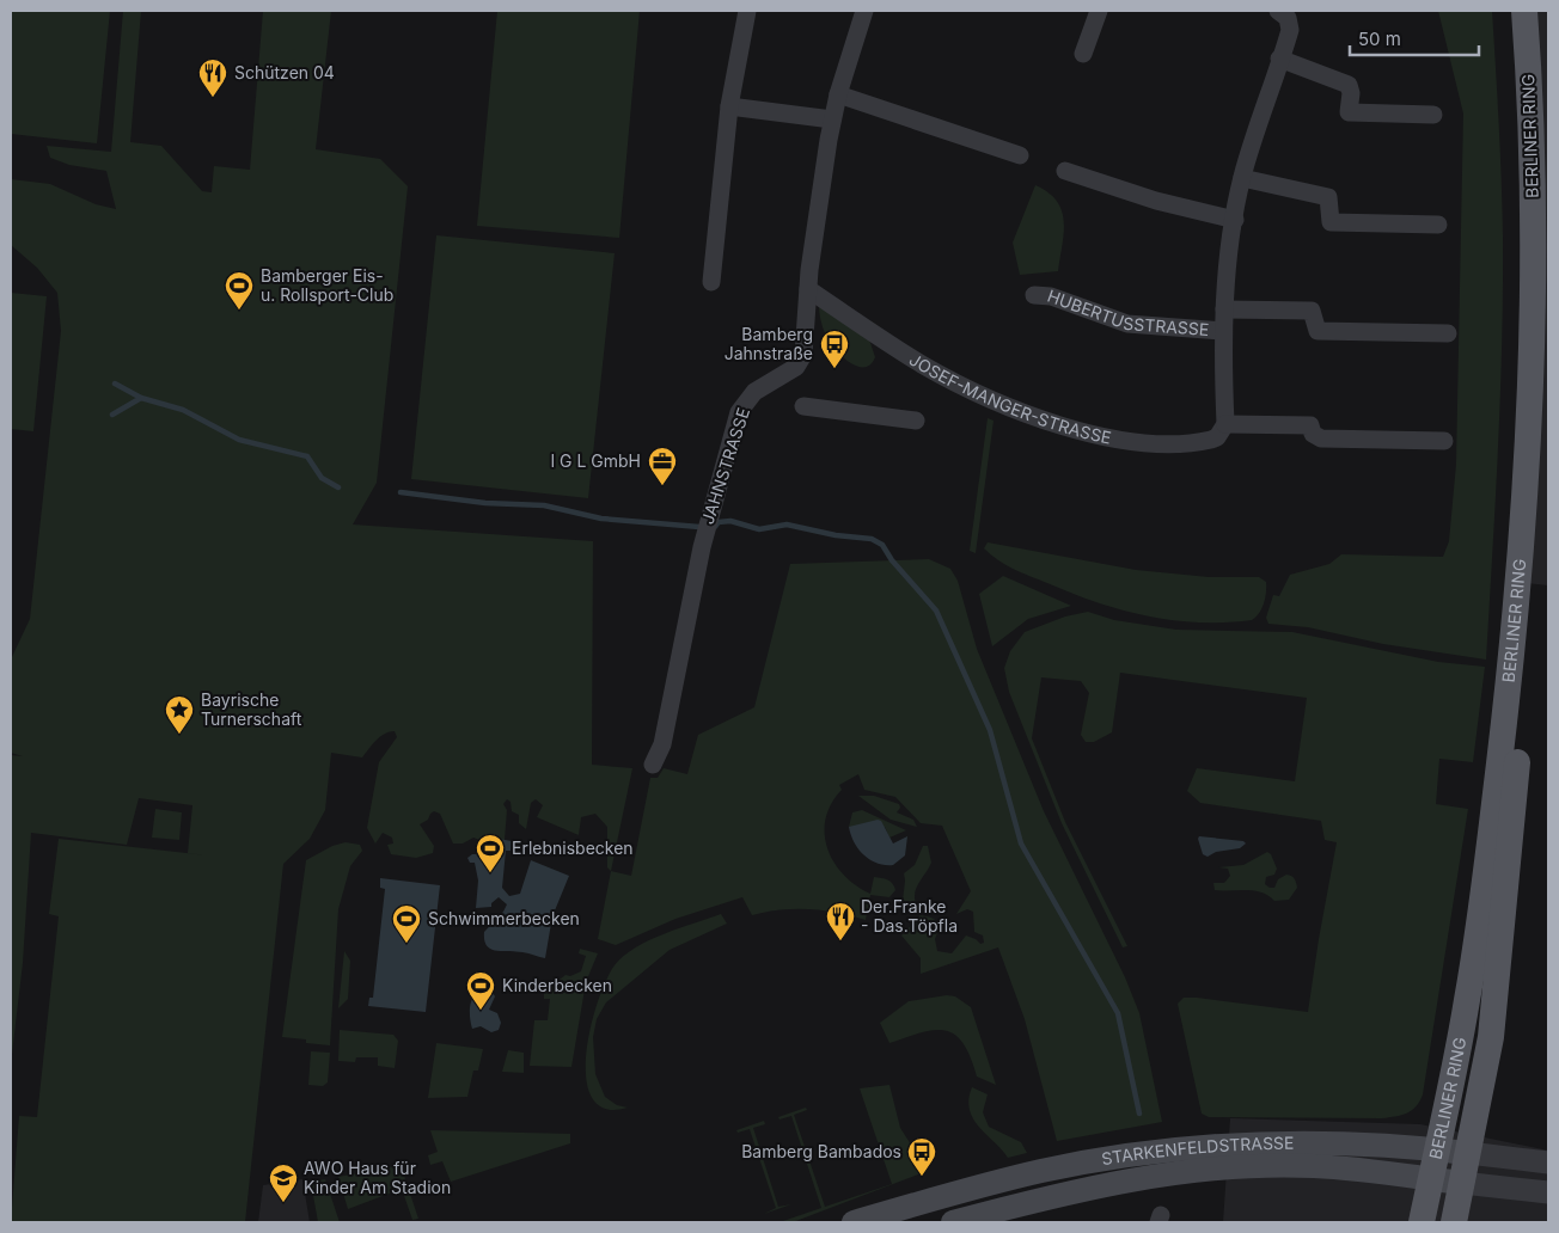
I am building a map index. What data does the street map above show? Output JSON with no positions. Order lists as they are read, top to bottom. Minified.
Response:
{"streets":{"main road":["BERLINER RING","STARKENFELDSTRASSE"],"street":["HUBERTUSSTRASSE","JOSEF-MANGER-STRASSE","JAHNSTRASSE"]},"crossings":[["BERLINER RING","STARKENFELDSTRASSE"],["HUBERTUSSTRASSE","JOSEF-MANGER-STRASSE"],["JOSEF-MANGER-STRASSE","JAHNSTRASSE"]],"places":{"restaurant":["Schützen 04","Der.Franke - Das.Töpfla"],"sports":["Bamberger Eis- u. Rollsport-Club","Erlebnisbecken","Schwimmerbecken","Kinderbecken"],"bus stop":["Bamberg Jahnstraße","Bamberg Bambados"],"office":["I G L GmbH"],"place":["Bayrische Turnerschaft"],"school or university":["AWO Haus für Kinder Am Stadion"]},"scale_bar":"50 m"}
